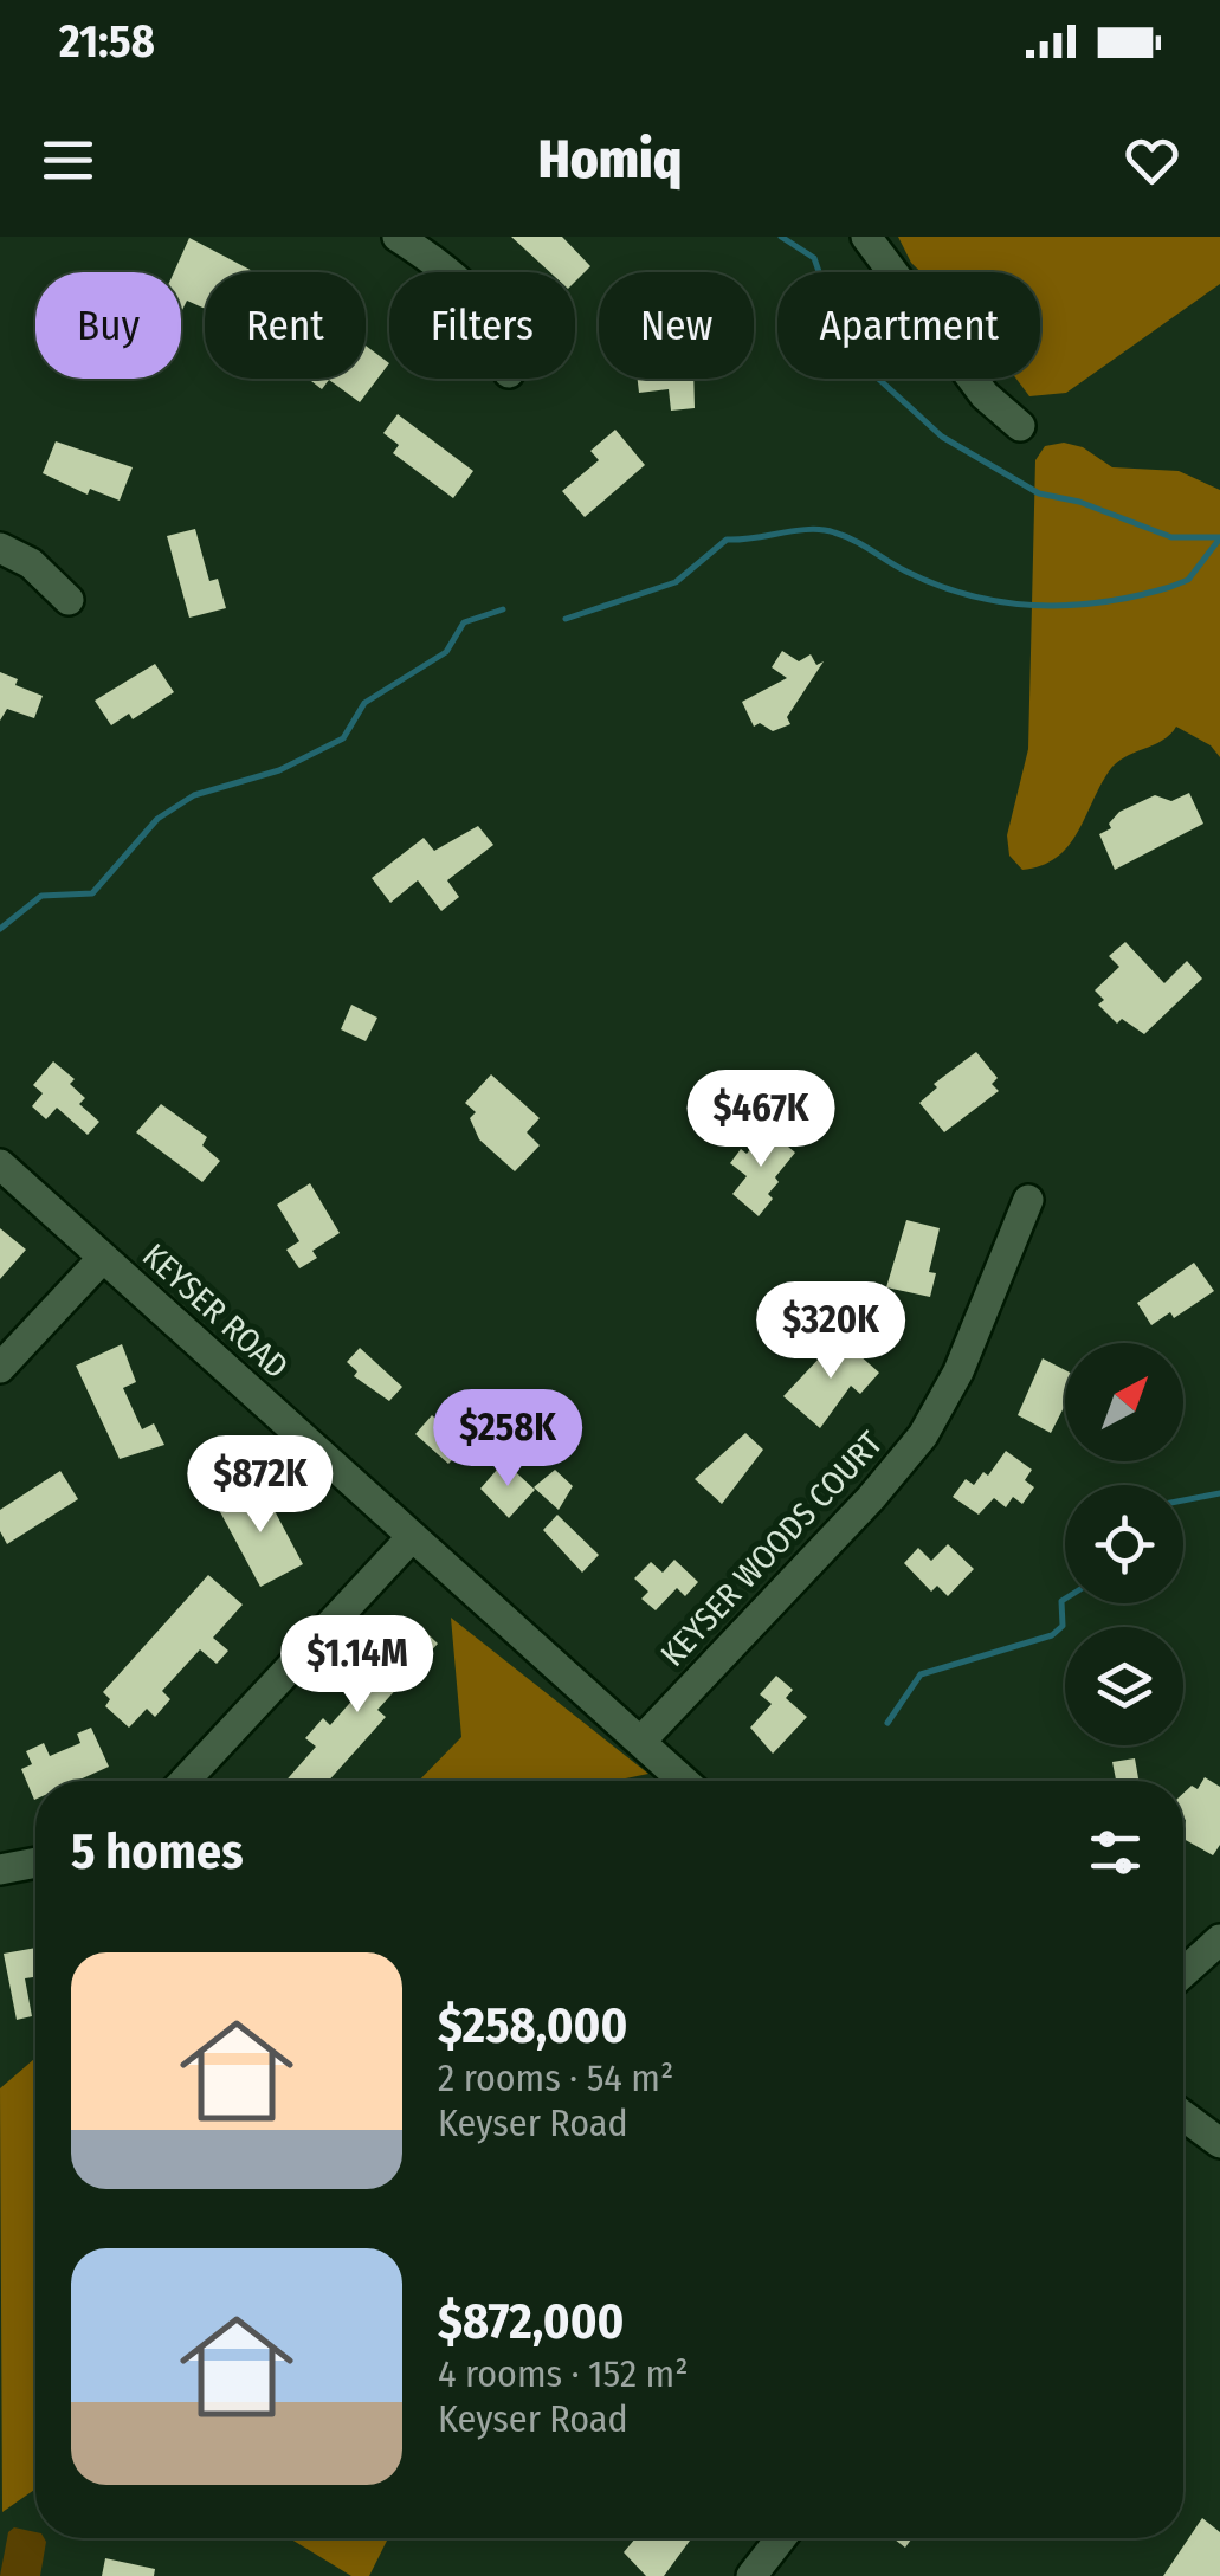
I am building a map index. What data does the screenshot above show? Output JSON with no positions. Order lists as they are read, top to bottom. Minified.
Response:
{"streets":{"street":["KEYSER ROAD","KEYSER WOODS COURT"]},"crossings":[["KEYSER ROAD","KEYSER WOODS COURT"]],"north":"top right","page":{"status":"21:58","header":"Homiq","chip":["Buy","Rent","Filters","New","Apartment"],"price":["$467K","$320K","$258K","$872K","$1.14M"],"heading":"5 homes","list":[{"name":"$258,000","note":"2 rooms · 54 m² · Keyser Road"},{"name":"$872,000","note":"4 rooms · 152 m² · Keyser Road"}]}}
